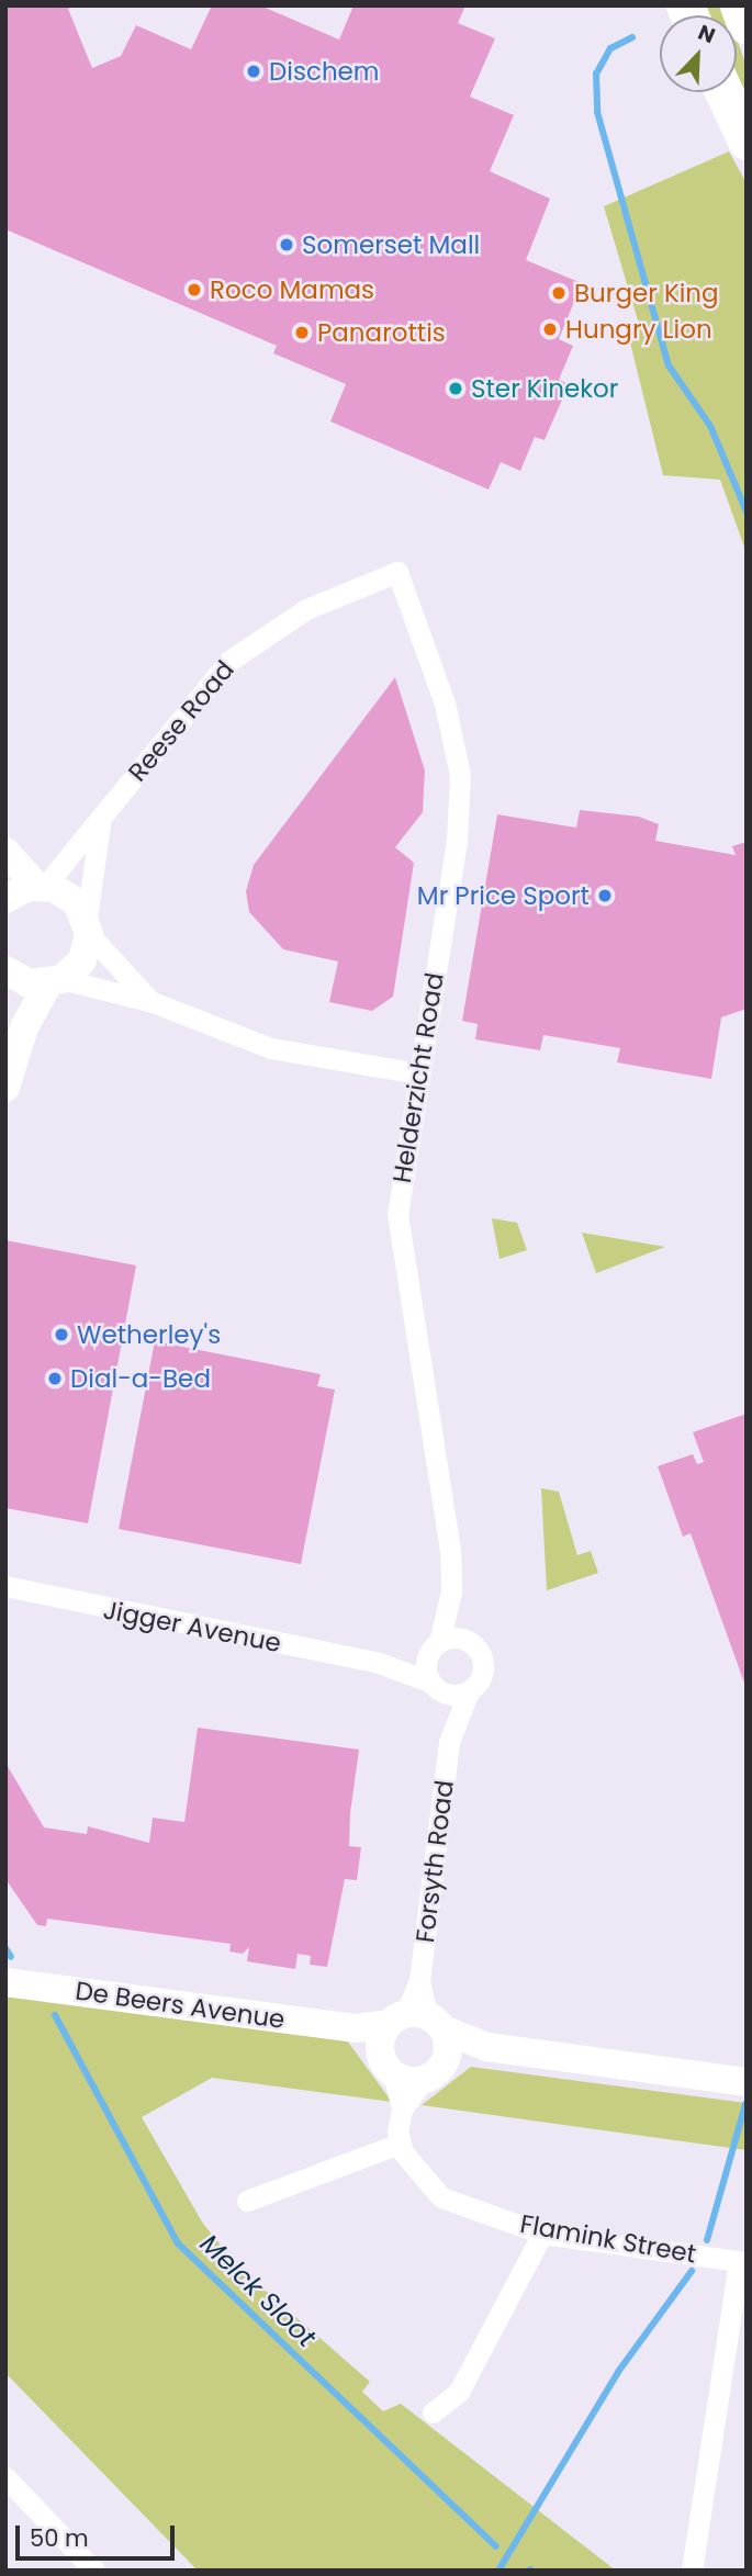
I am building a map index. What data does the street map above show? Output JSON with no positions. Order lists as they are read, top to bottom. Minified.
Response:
{"streets":{"street":["Reese Road","Helderzicht Road","Jigger Avenue","Forsyth Road","De Beers Avenue","Flamink Street"]},"crossings":[["Reese Road","Helderzicht Road"],["Helderzicht Road","Jigger Avenue"],["Helderzicht Road","Forsyth Road"],["Jigger Avenue","Forsyth Road"],["Forsyth Road","De Beers Avenue"]],"water":["Melck Sloot"],"places":["Dischem","Somerset Mall","Roco Mamas","Burger King","Hungry Lion","Panarottis","Ster Kinekor","Mr Price Sport","Wetherley's","Dial-a-Bed"],"scale_bar":"50 m","north":"top right"}
